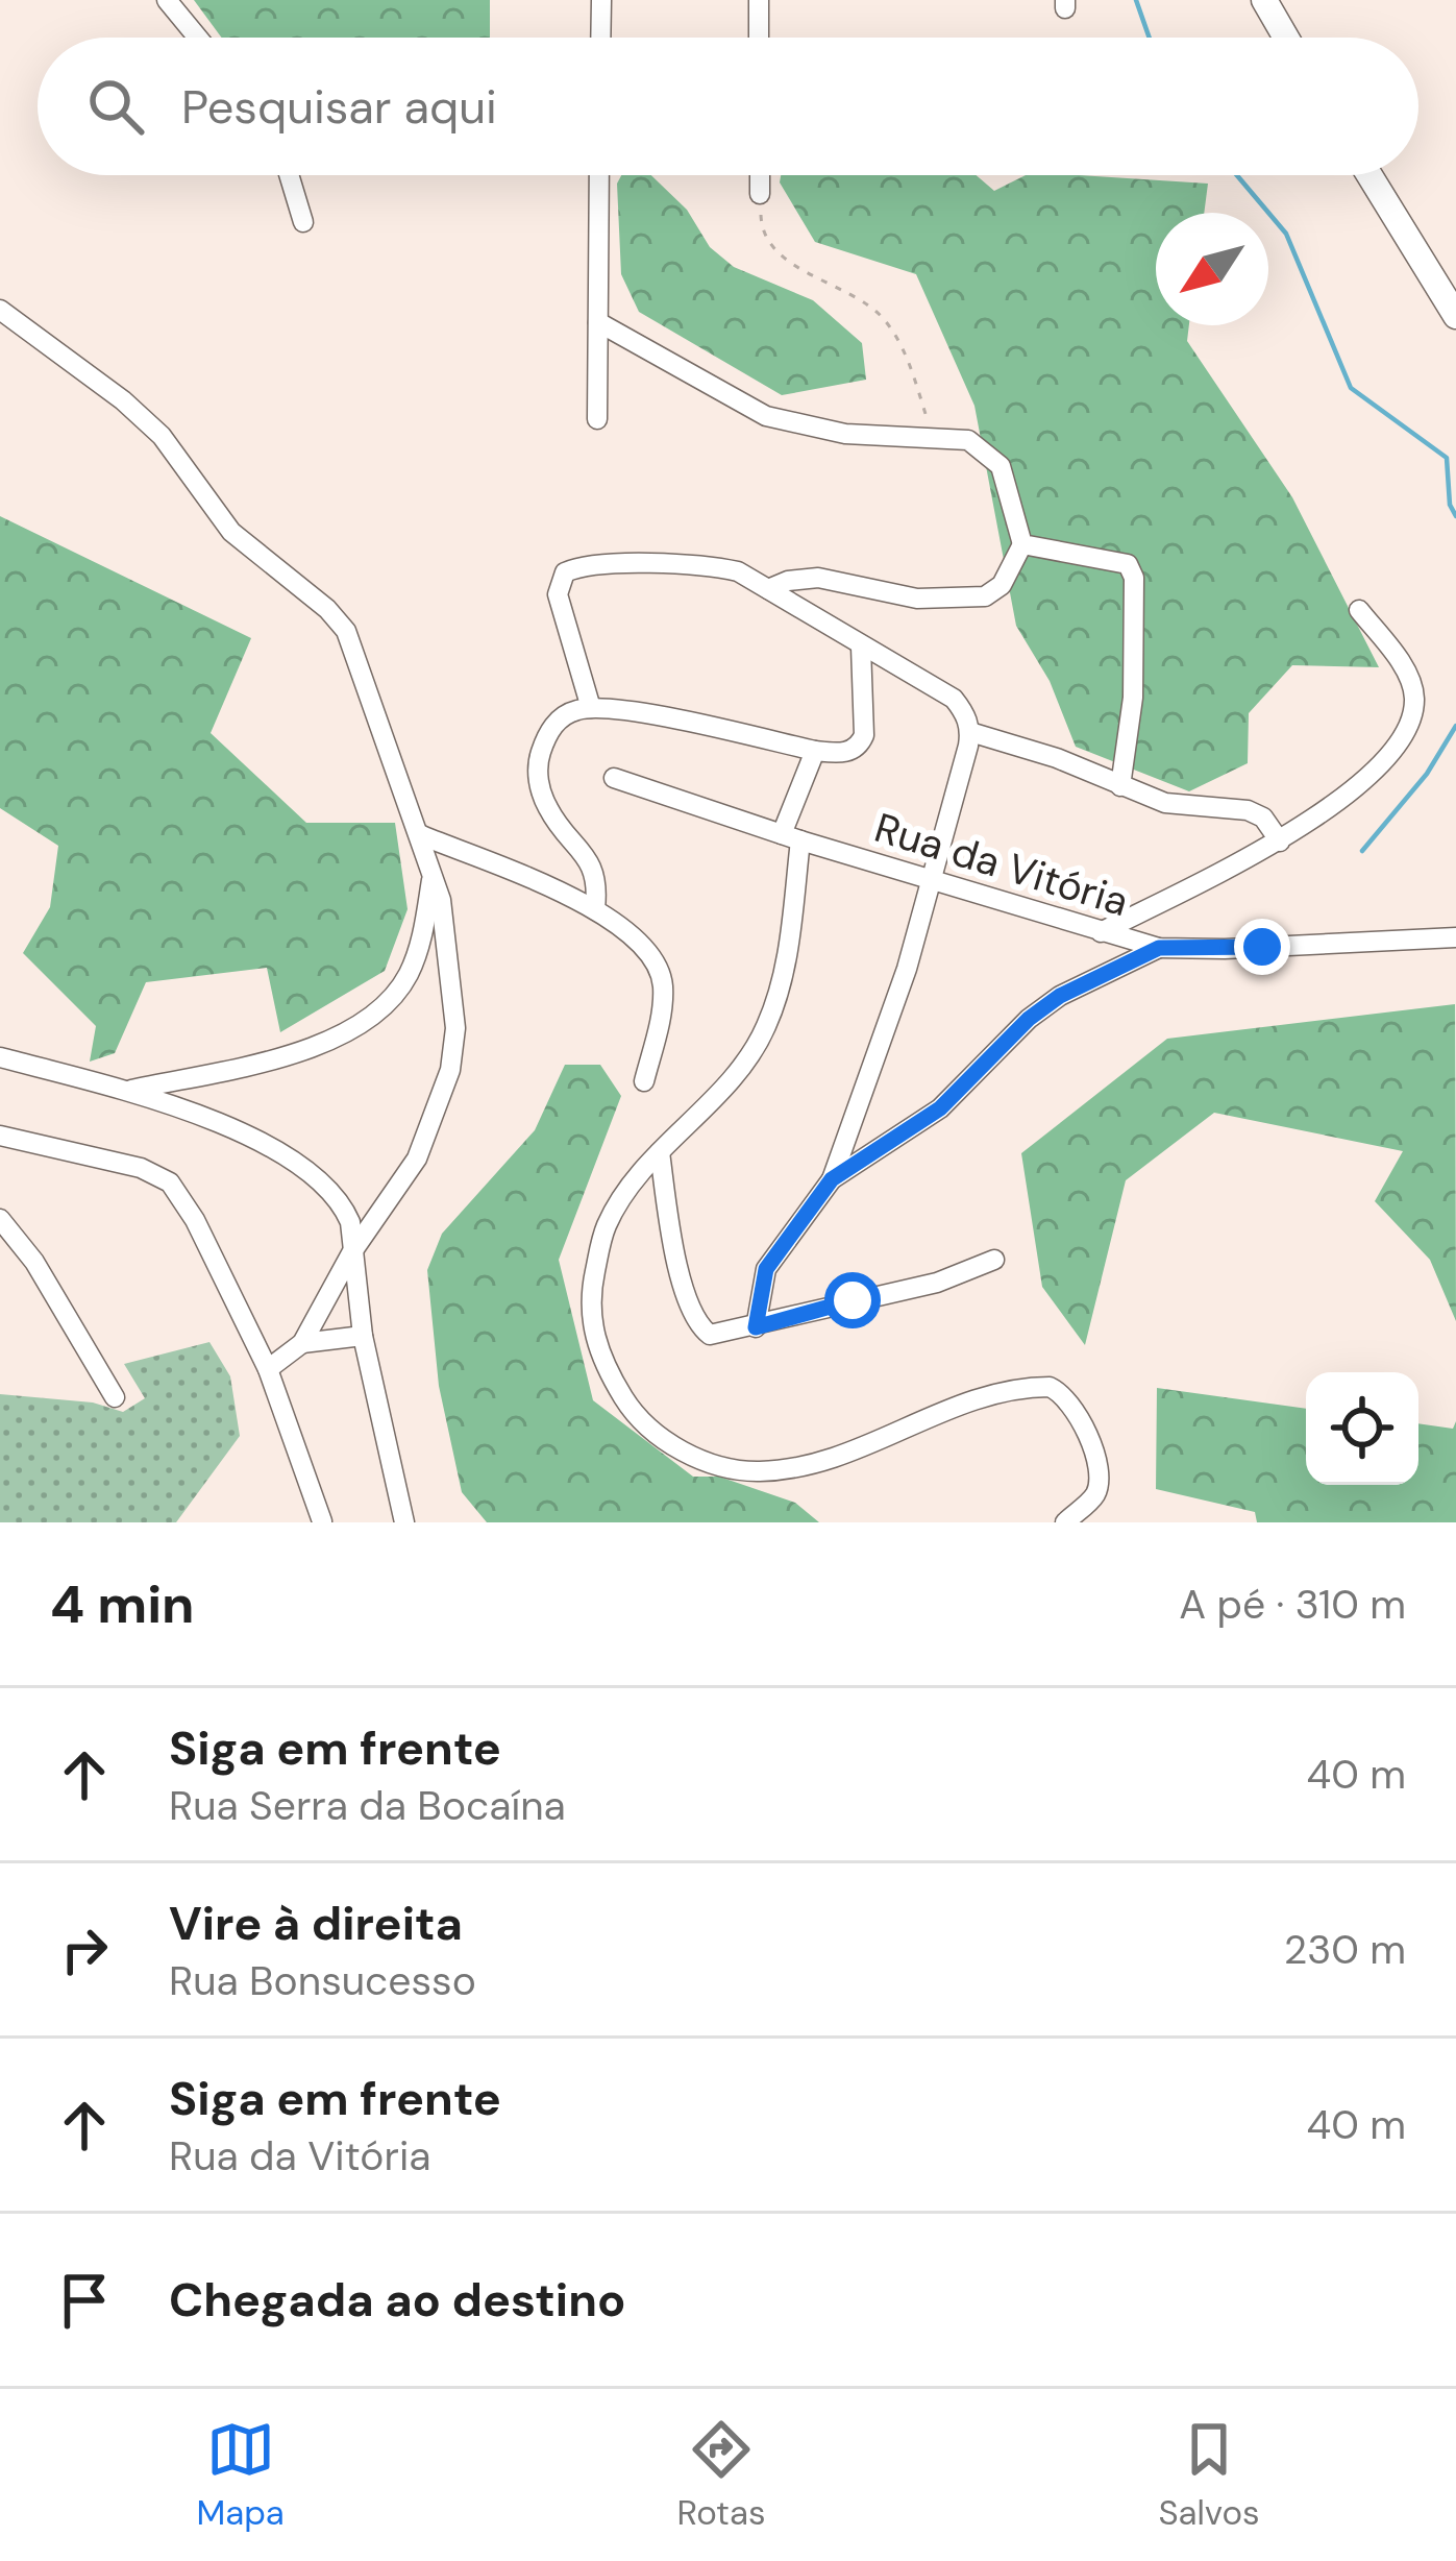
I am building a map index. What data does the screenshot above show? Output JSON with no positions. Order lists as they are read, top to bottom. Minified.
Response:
{"streets":{"street":["Rua da Vitória"]},"north":"bottom left","page":{"search":"Pesquisar aqui","heading":["4 min","A pé · 310 m"],"list":[["Siga em frente","Rua Serra da Bocaína","40 m"],["Vire à direita","Rua Bonsucesso","230 m"],["Siga em frente","Rua da Vitória","40 m"],"Chegada ao destino"],"nav":["Mapa","Rotas","Salvos"]}}
